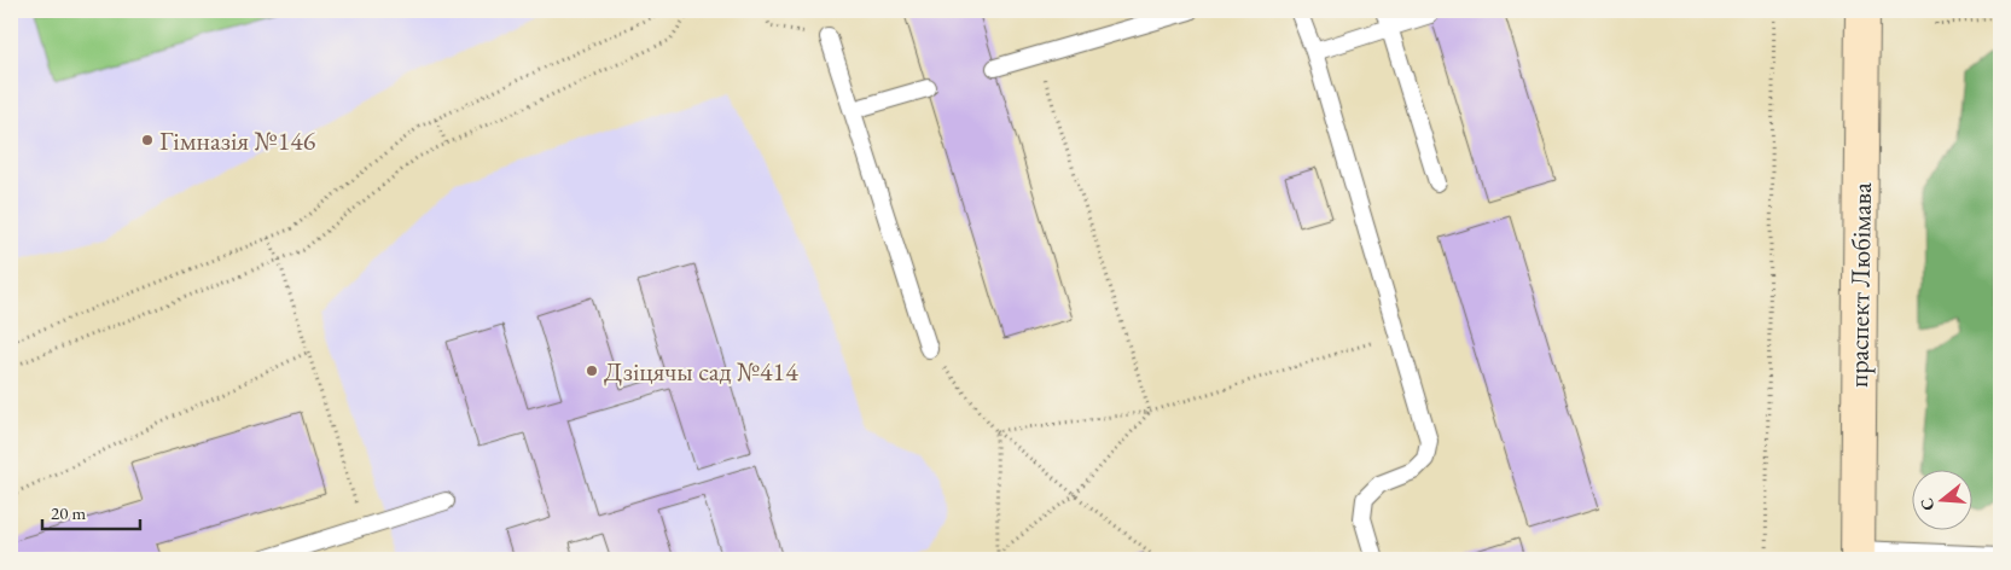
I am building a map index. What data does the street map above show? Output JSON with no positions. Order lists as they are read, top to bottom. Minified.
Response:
{"streets":{"main road":["праспект Любімава"]},"places":["Гімназія №146","Дзіцячы сад №414"],"scale_bar":"20 m","north":"left"}
